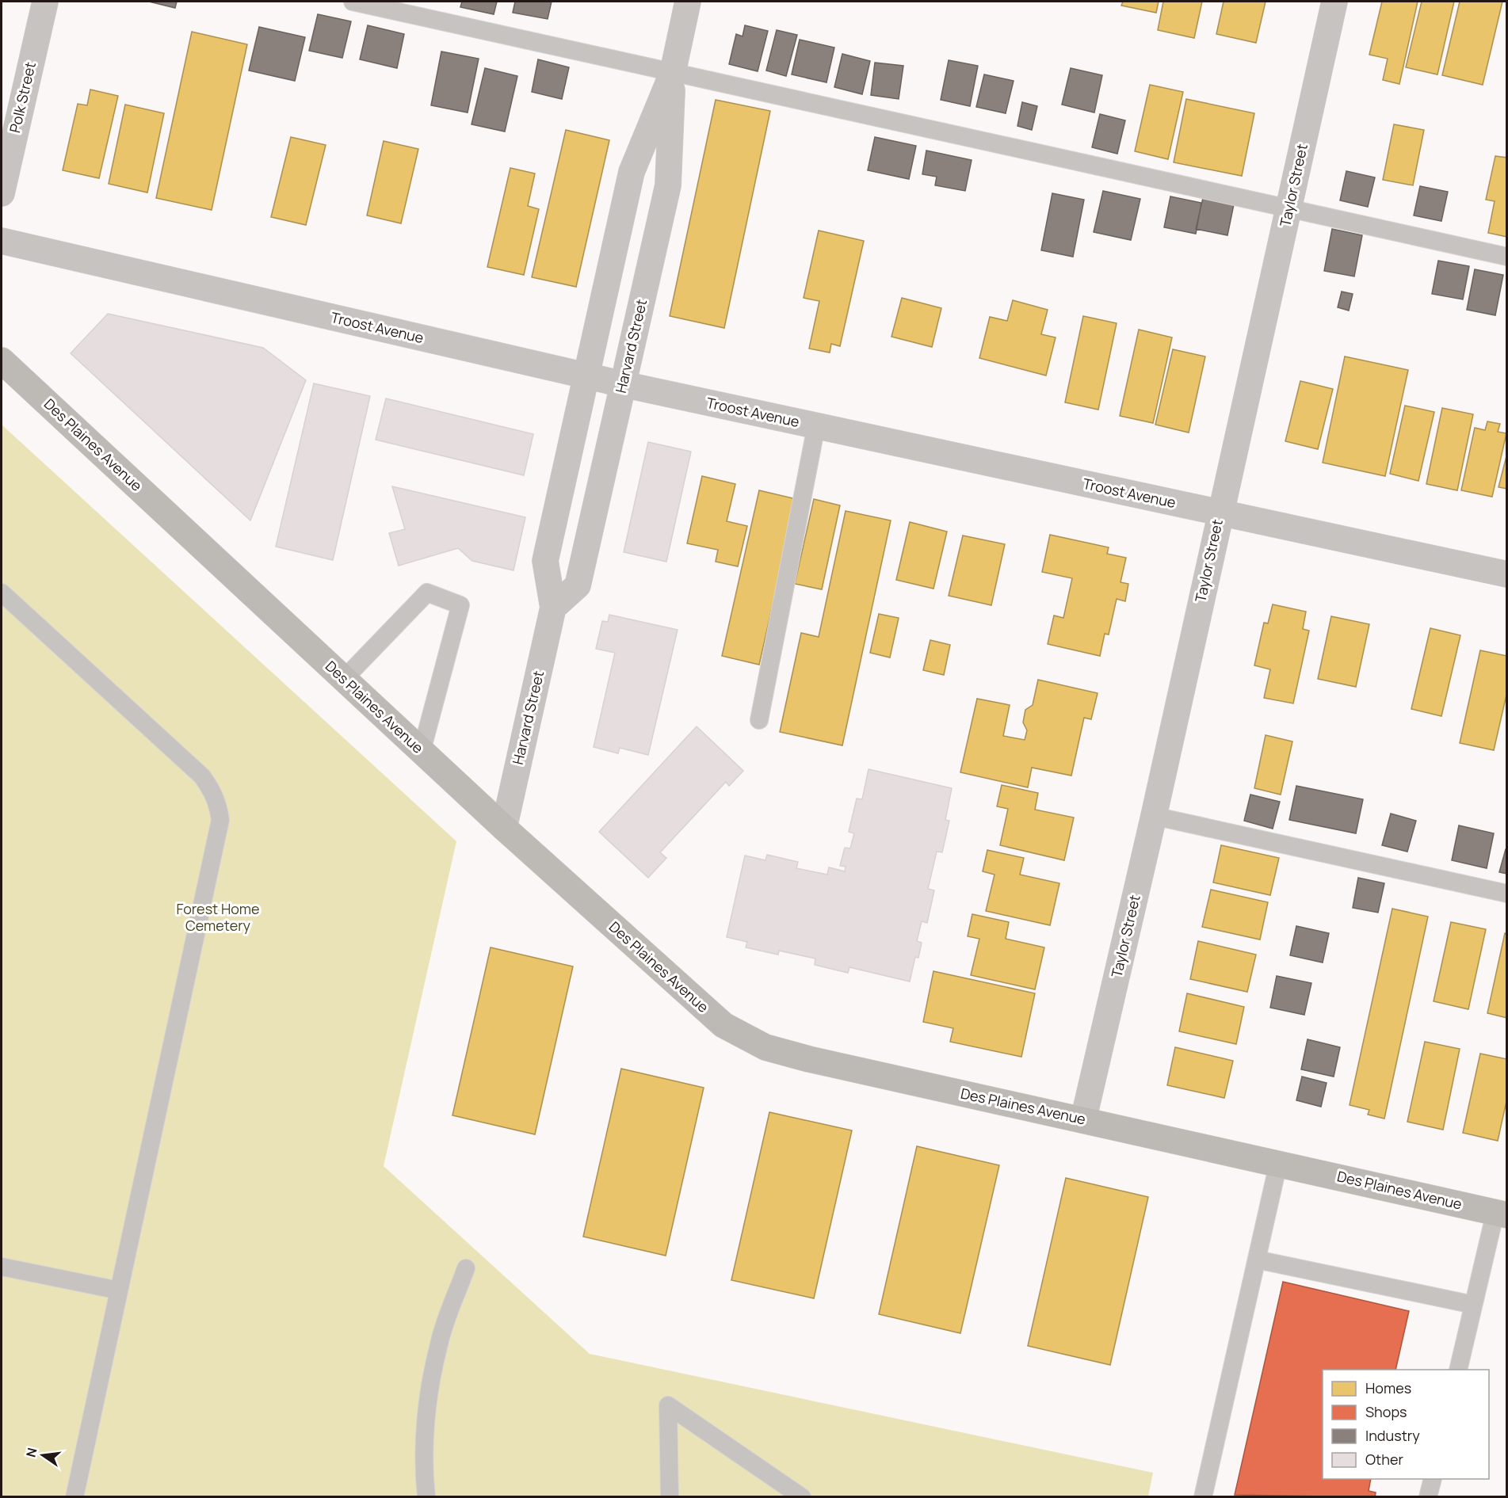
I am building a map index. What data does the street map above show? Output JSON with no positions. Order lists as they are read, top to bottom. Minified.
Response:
{"streets":{"main road":["Des Plaines Avenue"],"street":["Polk Street","Taylor Street","Troost Avenue","Harvard Street"]},"crossings":[["Taylor Street","Troost Avenue"],["Taylor Street","Des Plaines Avenue"],["Troost Avenue","Harvard Street"],["Harvard Street","Des Plaines Avenue"]],"parks":["Forest Home Cemetery"],"legend":["Homes","Shops","Industry","Other"],"north":"left"}
